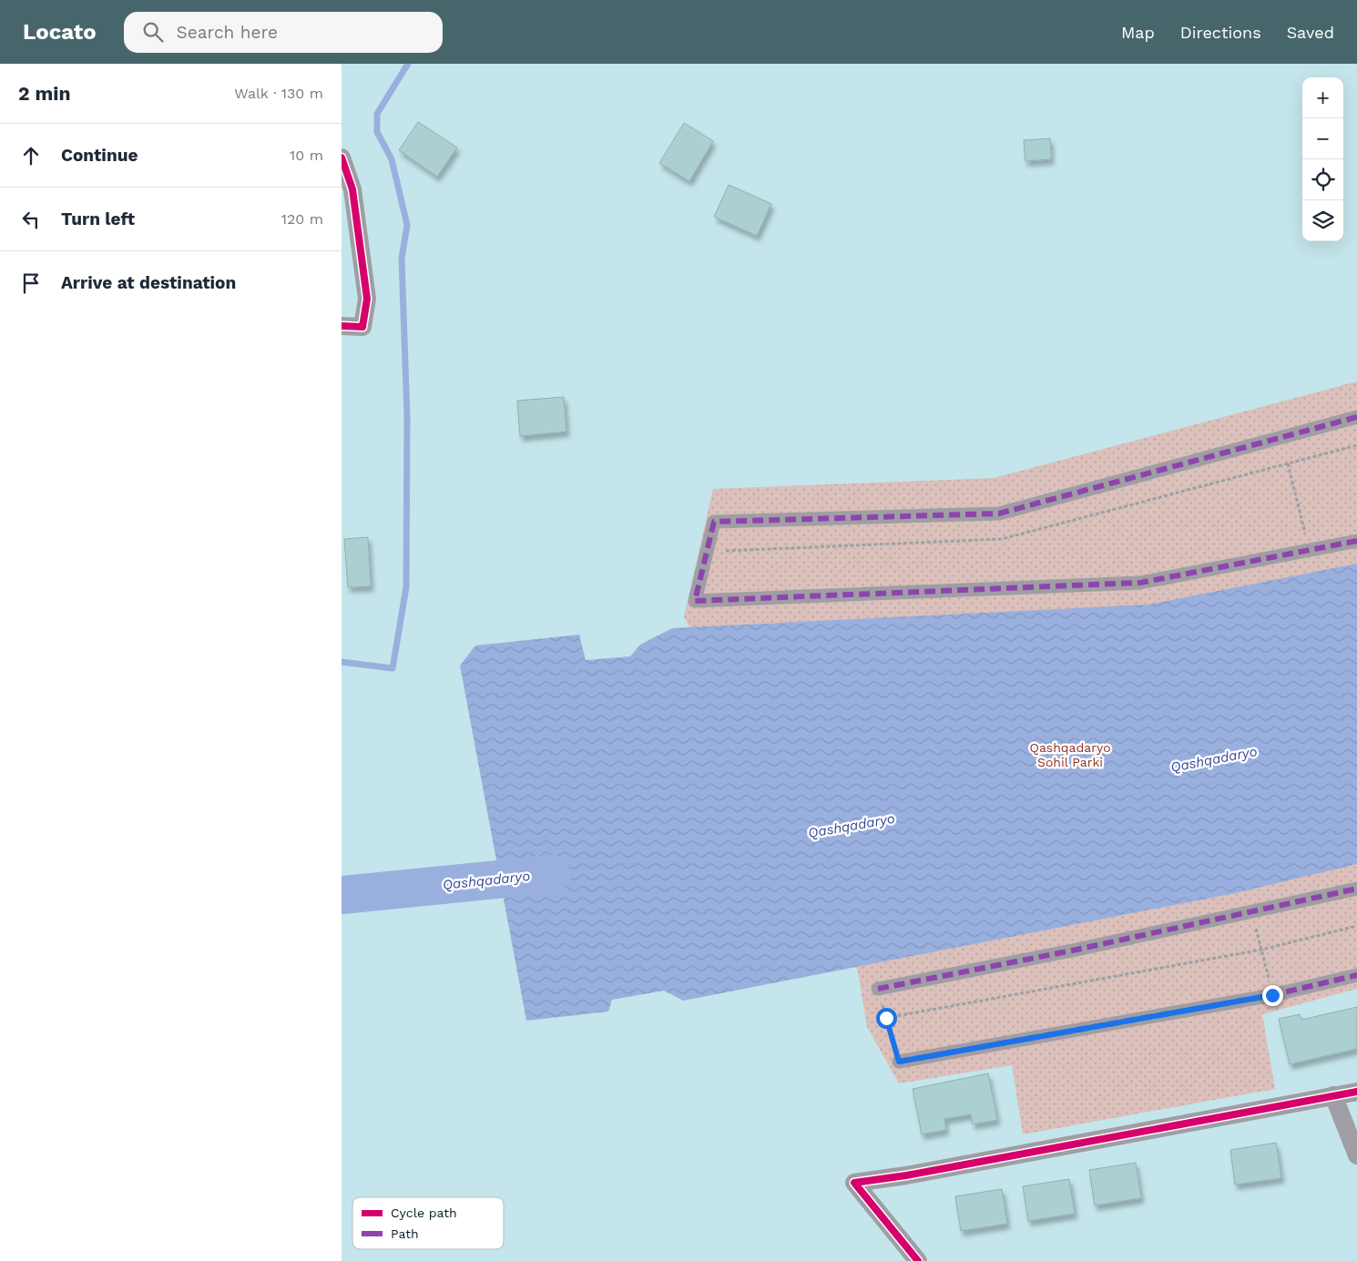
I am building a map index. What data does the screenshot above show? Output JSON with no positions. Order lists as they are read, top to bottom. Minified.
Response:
{"water":["Qashqadaryo"],"parks":["Qashqadaryo Sohil Parki"],"legend":["Cycle path","Path"],"page":{"header":"Locato","search":"Search here","nav":["Map","Directions","Saved"],"heading":["2 min","Walk · 130 m"],"map_buttons":["+","−"],"list":[["Continue","10 m"],["Turn left","120 m"],"Arrive at destination"]}}
